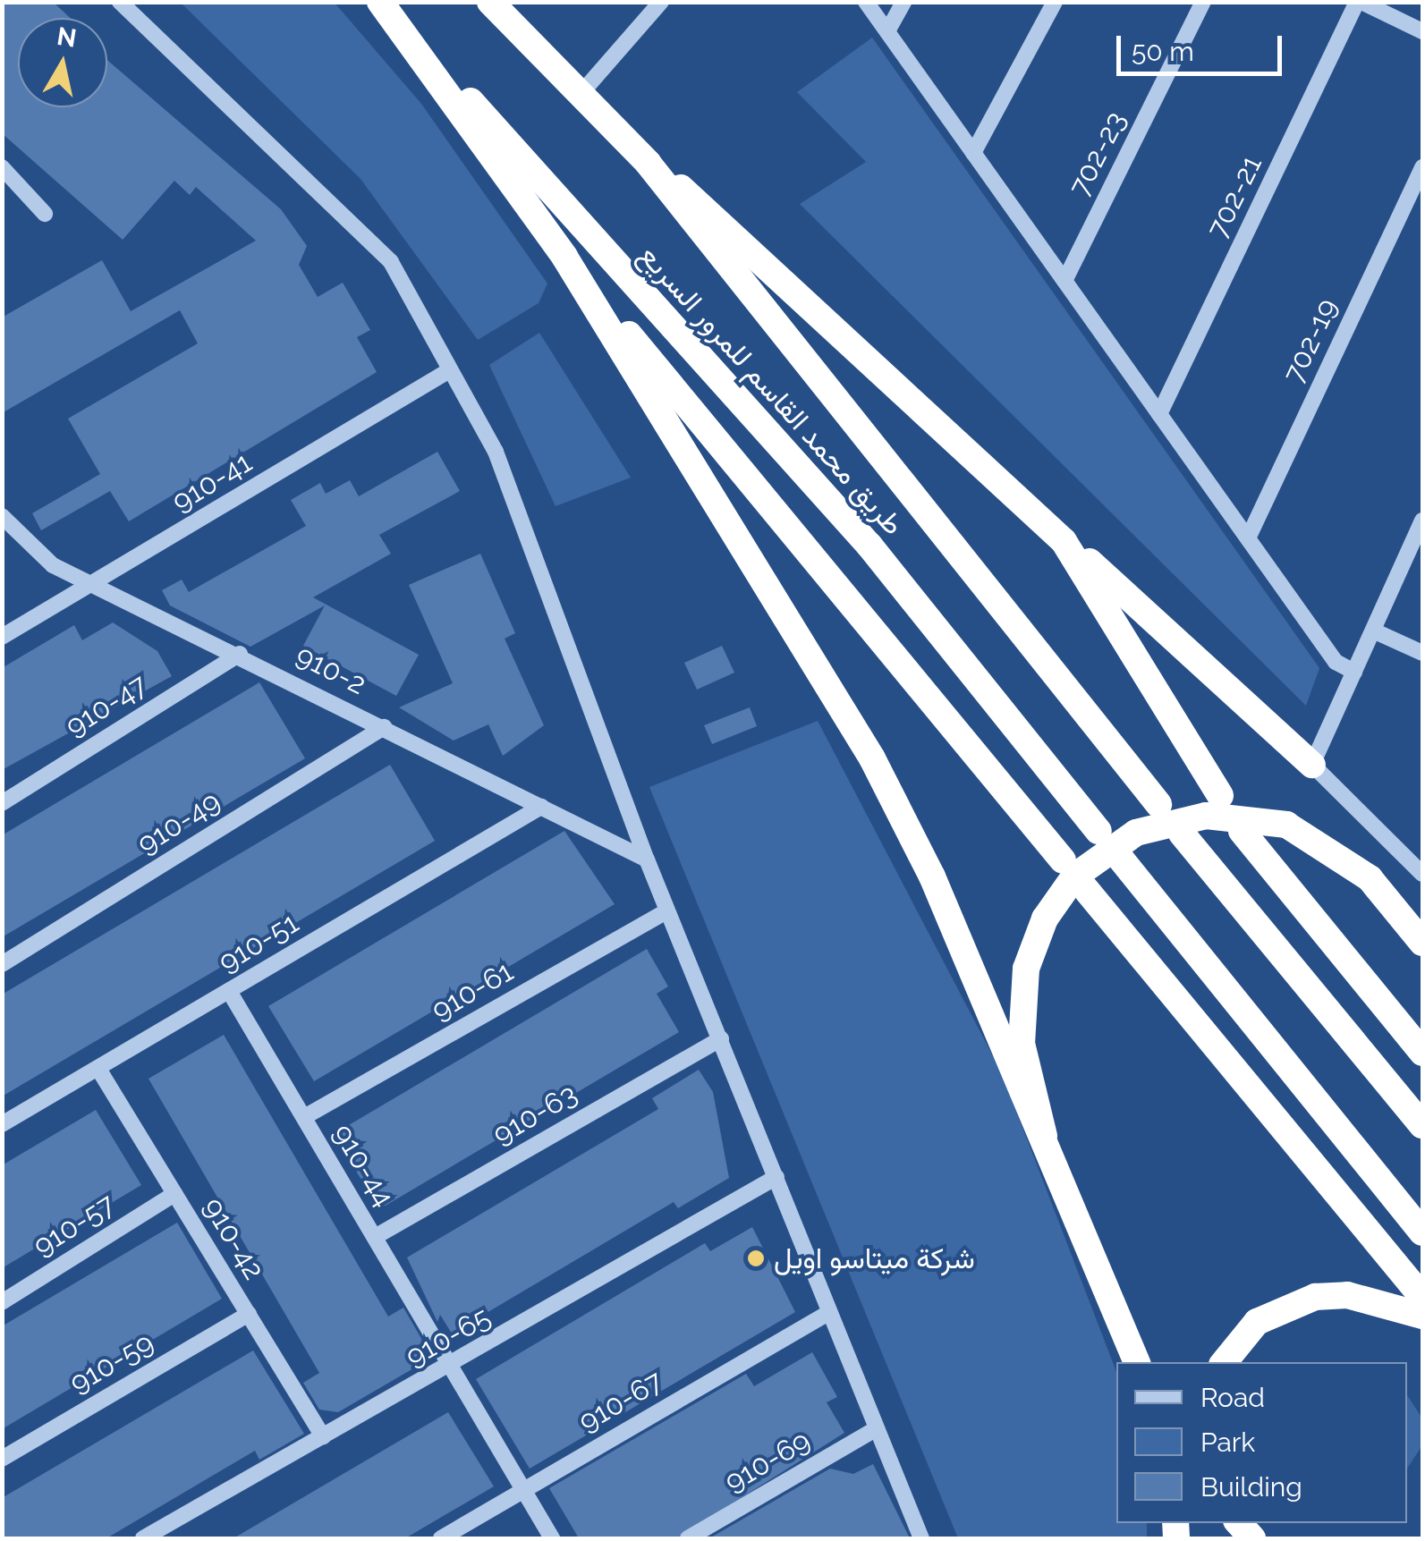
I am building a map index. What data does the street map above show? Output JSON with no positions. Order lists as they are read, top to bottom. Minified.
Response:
{"streets":{"highway":["طريق محمد القاسم للمرور السريع"],"street":["702-23","702-21","702-19","910-41","910-2","910-47","910-49","910-51","910-61","910-63","910-44","910-57","910-42","910-65","910-59","910-67","910-69"]},"crossings":[["910-41","910-2"],["910-2","910-47"],["910-2","910-49"],["910-2","910-51"],["910-51","910-44"],["910-51","910-42"],["910-61","910-44"],["910-63","910-44"],["910-44","910-65"],["910-44","910-67"],["910-57","910-42"],["910-42","910-65"],["910-42","910-59"]],"places":["شركة ميتاسو اويل"],"legend":["Road","Park","Building"],"scale_bar":"50 m","north":"top"}
